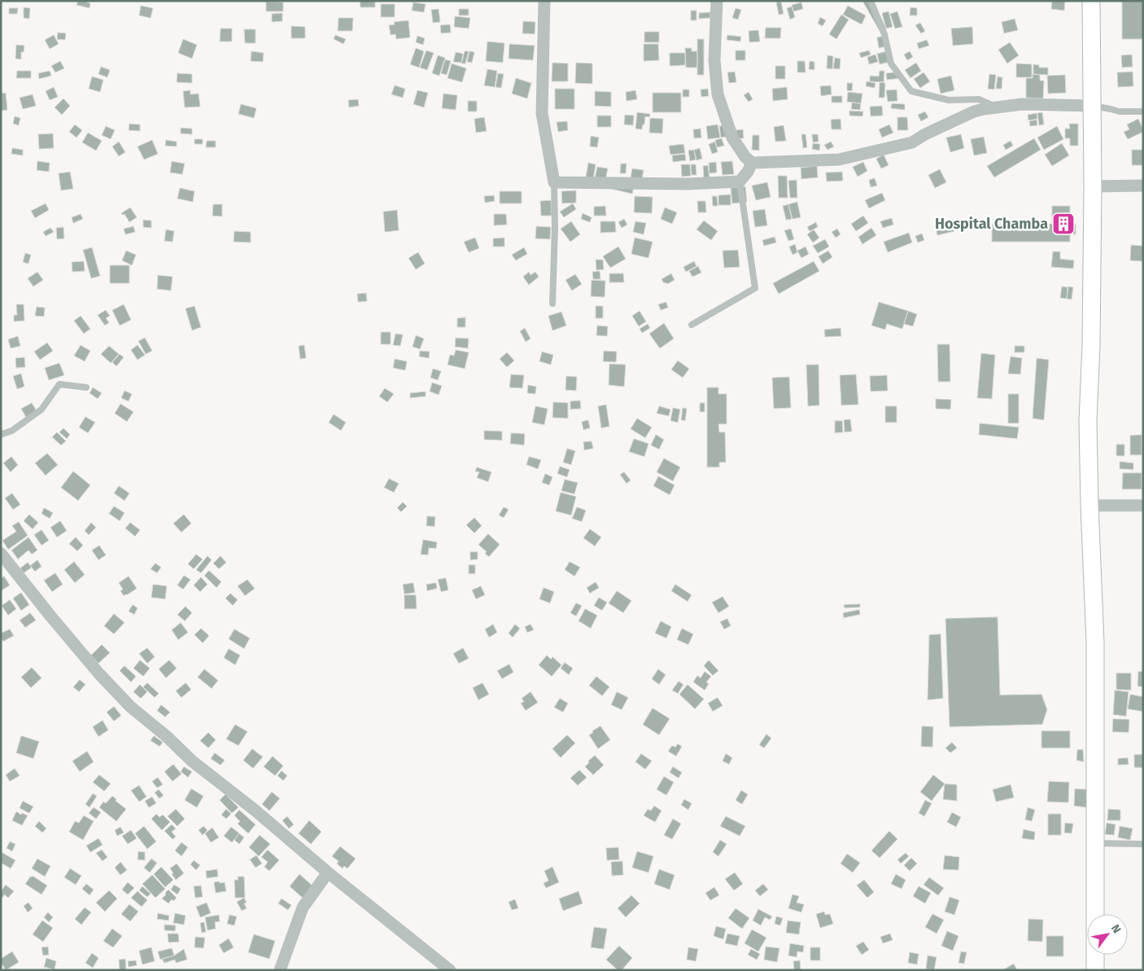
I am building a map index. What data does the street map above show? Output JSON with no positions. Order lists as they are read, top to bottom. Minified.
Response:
{"places":{"building":["Hospital Chamba"]},"north":"top right"}
